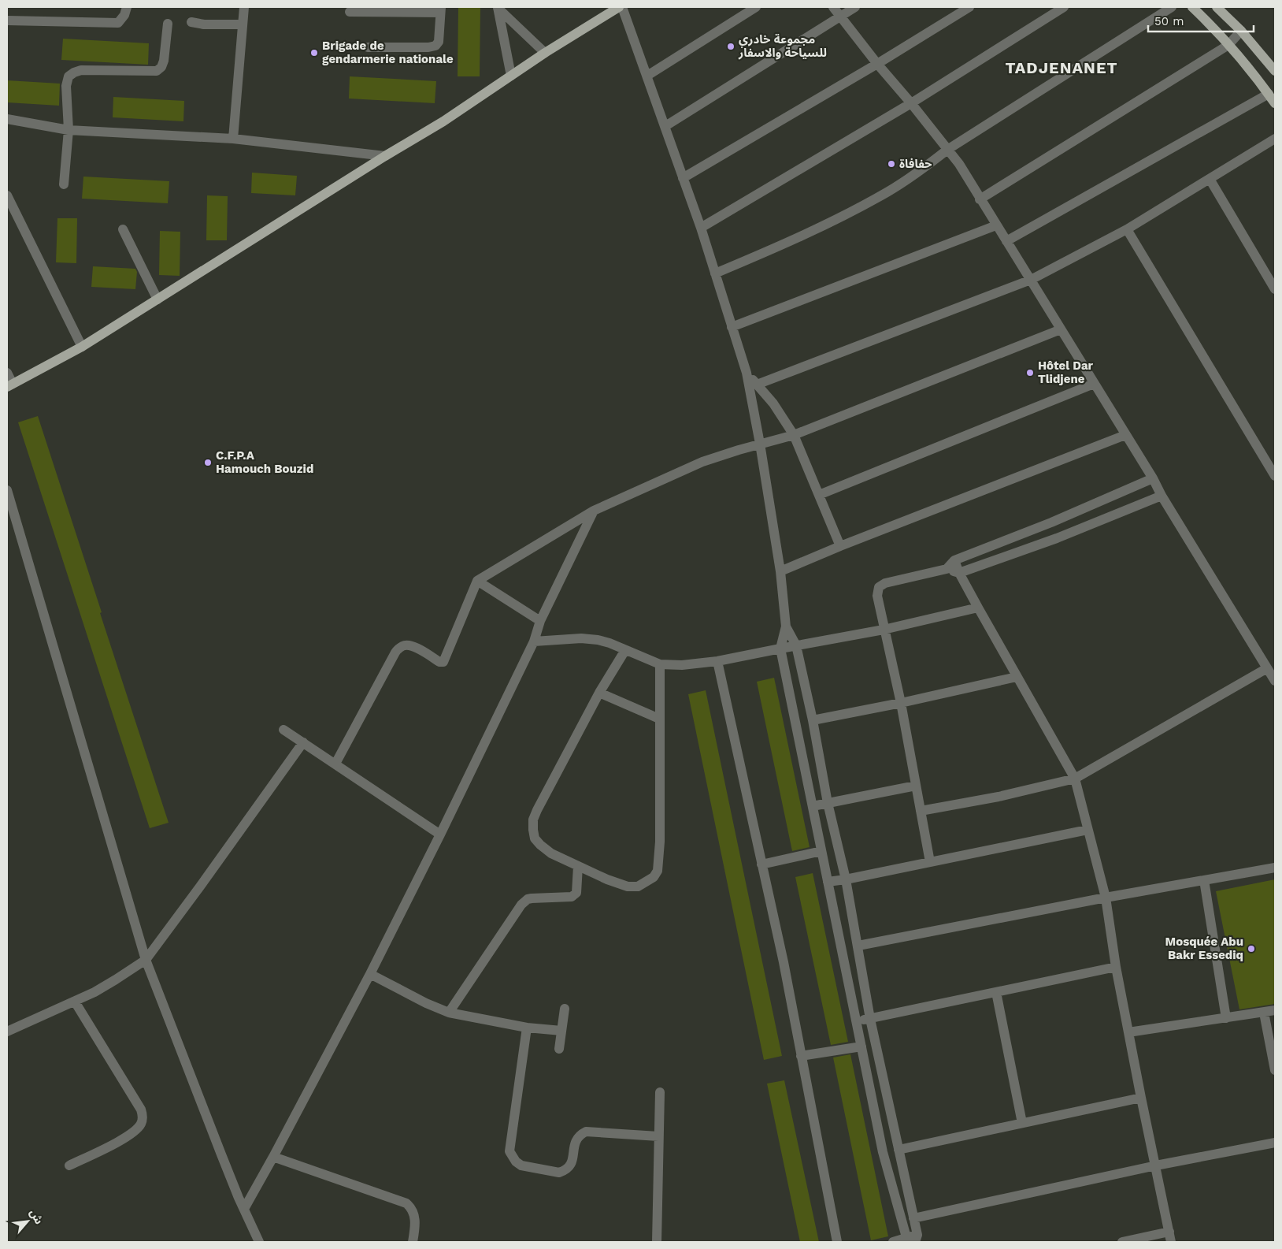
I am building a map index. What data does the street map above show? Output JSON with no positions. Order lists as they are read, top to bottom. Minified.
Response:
{"districts":["TADJENANET"],"places":["مجموعة خادري للسياحة والاسفار","Brigade de gendarmerie nationale","حفافاة","Hôtel Dar Tlidjene","C.F.P.A Hamouch Bouzid","Mosquée Abu Bakr Essediq"],"scale_bar":"50 m","north":"top right"}
